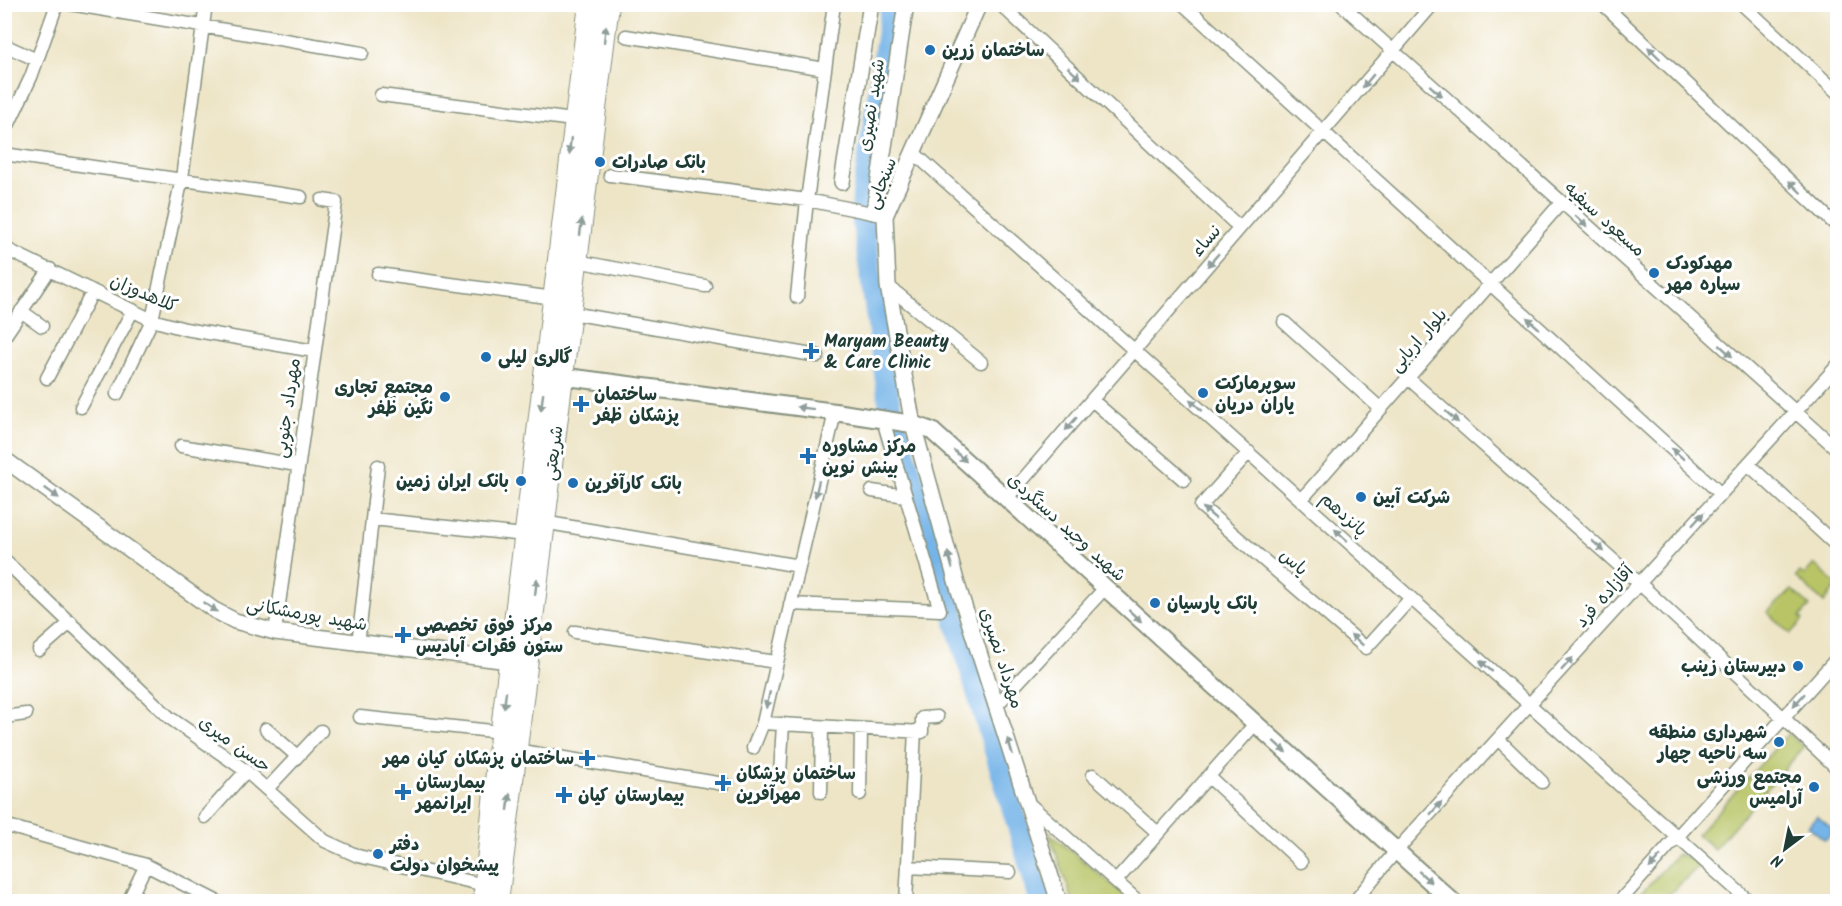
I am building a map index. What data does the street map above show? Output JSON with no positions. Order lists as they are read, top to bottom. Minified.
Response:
{"streets":{"main road":["شریعتی","شهید وحید دستگردی"],"street":["شهید نصیری","سنجابی","مسعود سیفیه","نساء","کلاهدوزان","بلوار اربابی","مهرداد جنوبی","پانزدهم","یاس","آقازاده فرد","شهید پورمشکانی","مهرداد نصیری","حسن میری"]},"crossings":[["شهید نصیری","سنجابی"],["سنجابی","پانزدهم"],["سنجابی","شهید وحید دستگردی"],["سنجابی","مهرداد نصیری"],["مسعود سیفیه","نساء"],["مسعود سیفیه","بلوار اربابی"],["مسعود سیفیه","آقازاده فرد"],["نساء","پانزدهم"],["نساء","شهید وحید دستگردی"],["کلاهدوزان","مهرداد جنوبی"],["بلوار اربابی","پانزدهم"],["مهرداد جنوبی","شهید پورمشکانی"],["شریعتی","شهید وحید دستگردی"],["شریعتی","شهید پورمشکانی"],["شریعتی","حسن میری"],["پانزدهم","یاس"],["پانزدهم","آقازاده فرد"],["شهید وحید دستگردی","آقازاده فرد"],["شهید وحید دستگردی","مهرداد نصیری"]],"one_way":["نساء","پانزدهم","آقازاده فرد","شهید پورمشکانی"],"places":{"other":["ساختمان زرین","بانک صادرات","مهدکودک سیاره مهر","گالری لیلی","سوپرمارکت یاران دریان","مجتمع تجاری نگین ظفر","بانک ایران زمین","بانک کارآفرین","شرکت آبین","بانک پارسیان","دبیرستان زینب","شهرداری منطقه سه ناحیه چهار","مجتمع ورزشی آرامیس","دفتر پیشخوان دولت"],"health":["Maryam Beauty & Care Clinic","ساختمان پزشکان ظفر","مرکز مشاوره بینش نوین","مرکز فوق تخصصی ستون فقرات آبادیس","ساختمان پزشکان کیان مهر","ساختمان پزشکان مهرآفرین","بیمارستان ایرانمهر","بیمارستان کیان"]},"north":"bottom left"}
